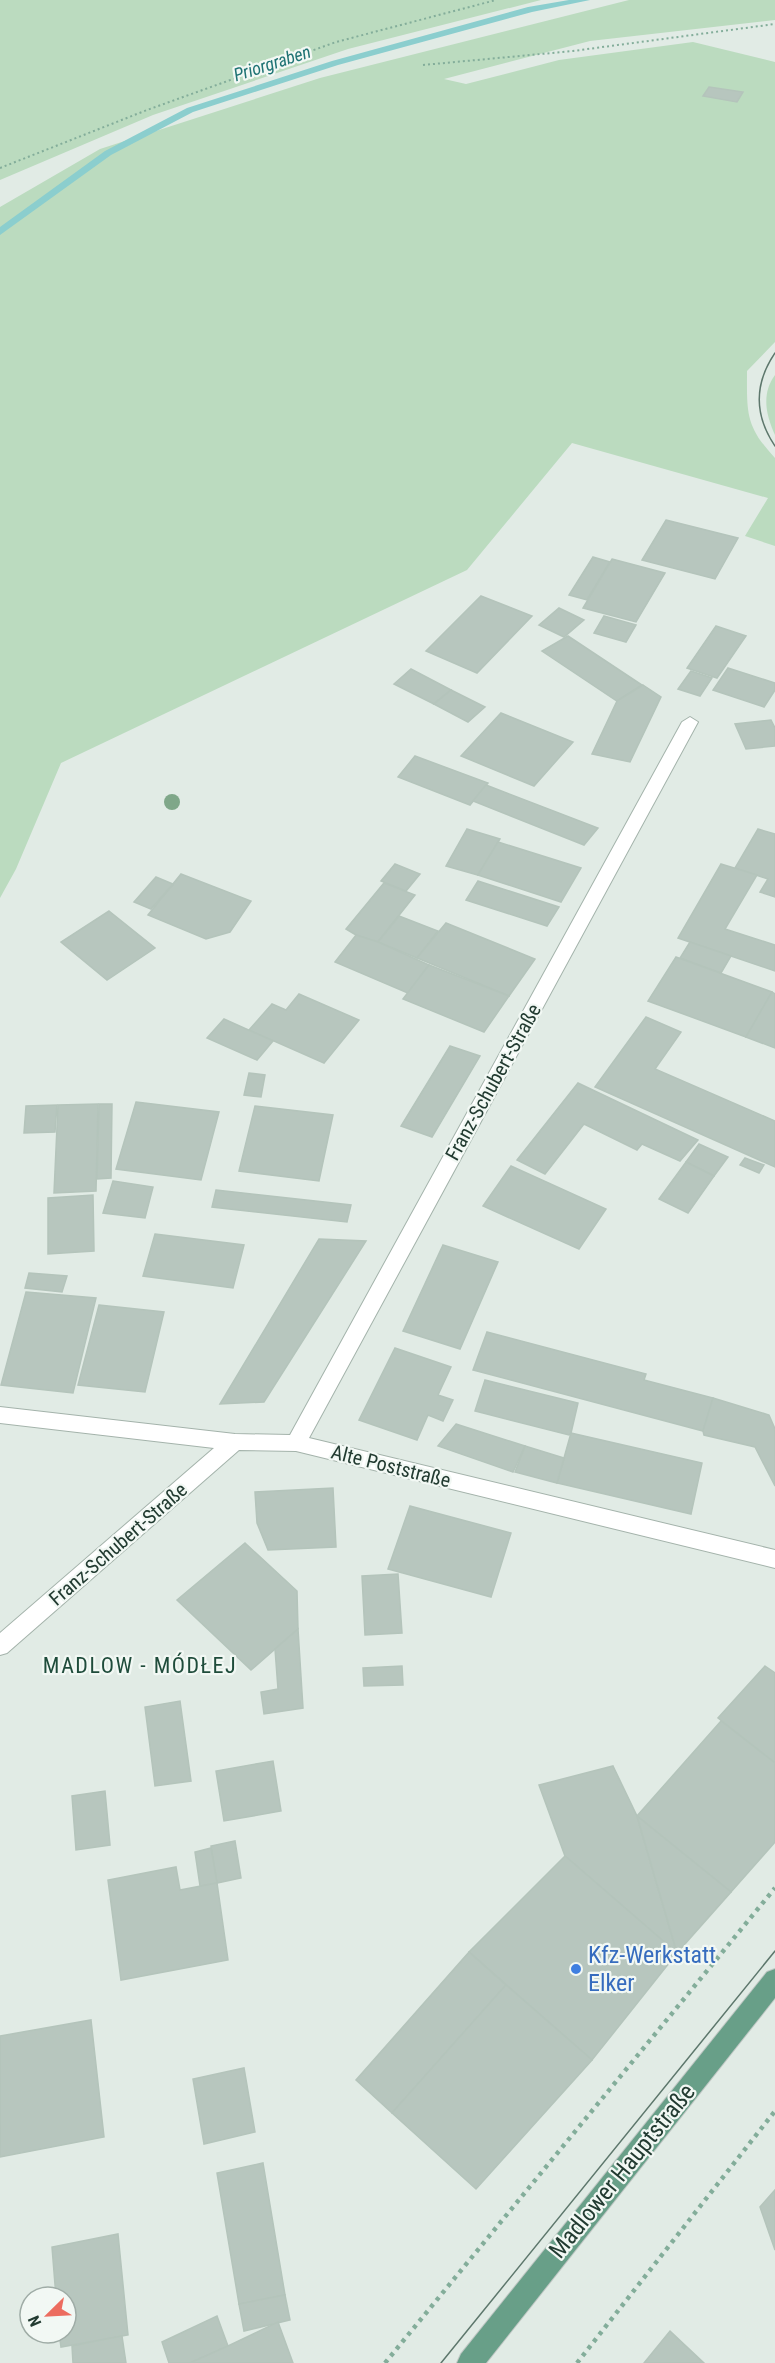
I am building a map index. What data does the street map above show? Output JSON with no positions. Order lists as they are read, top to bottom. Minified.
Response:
{"streets":{"main road":["Madlower Hauptstraße"],"street":["Franz-Schubert-Straße","Alte Poststraße"]},"crossings":[["Franz-Schubert-Straße","Alte Poststraße"]],"districts":["MADLOW - MÓDŁEJ"],"water":["Priorgraben"],"places":["Kfz-Werkstatt Elker"],"north":"bottom left"}
